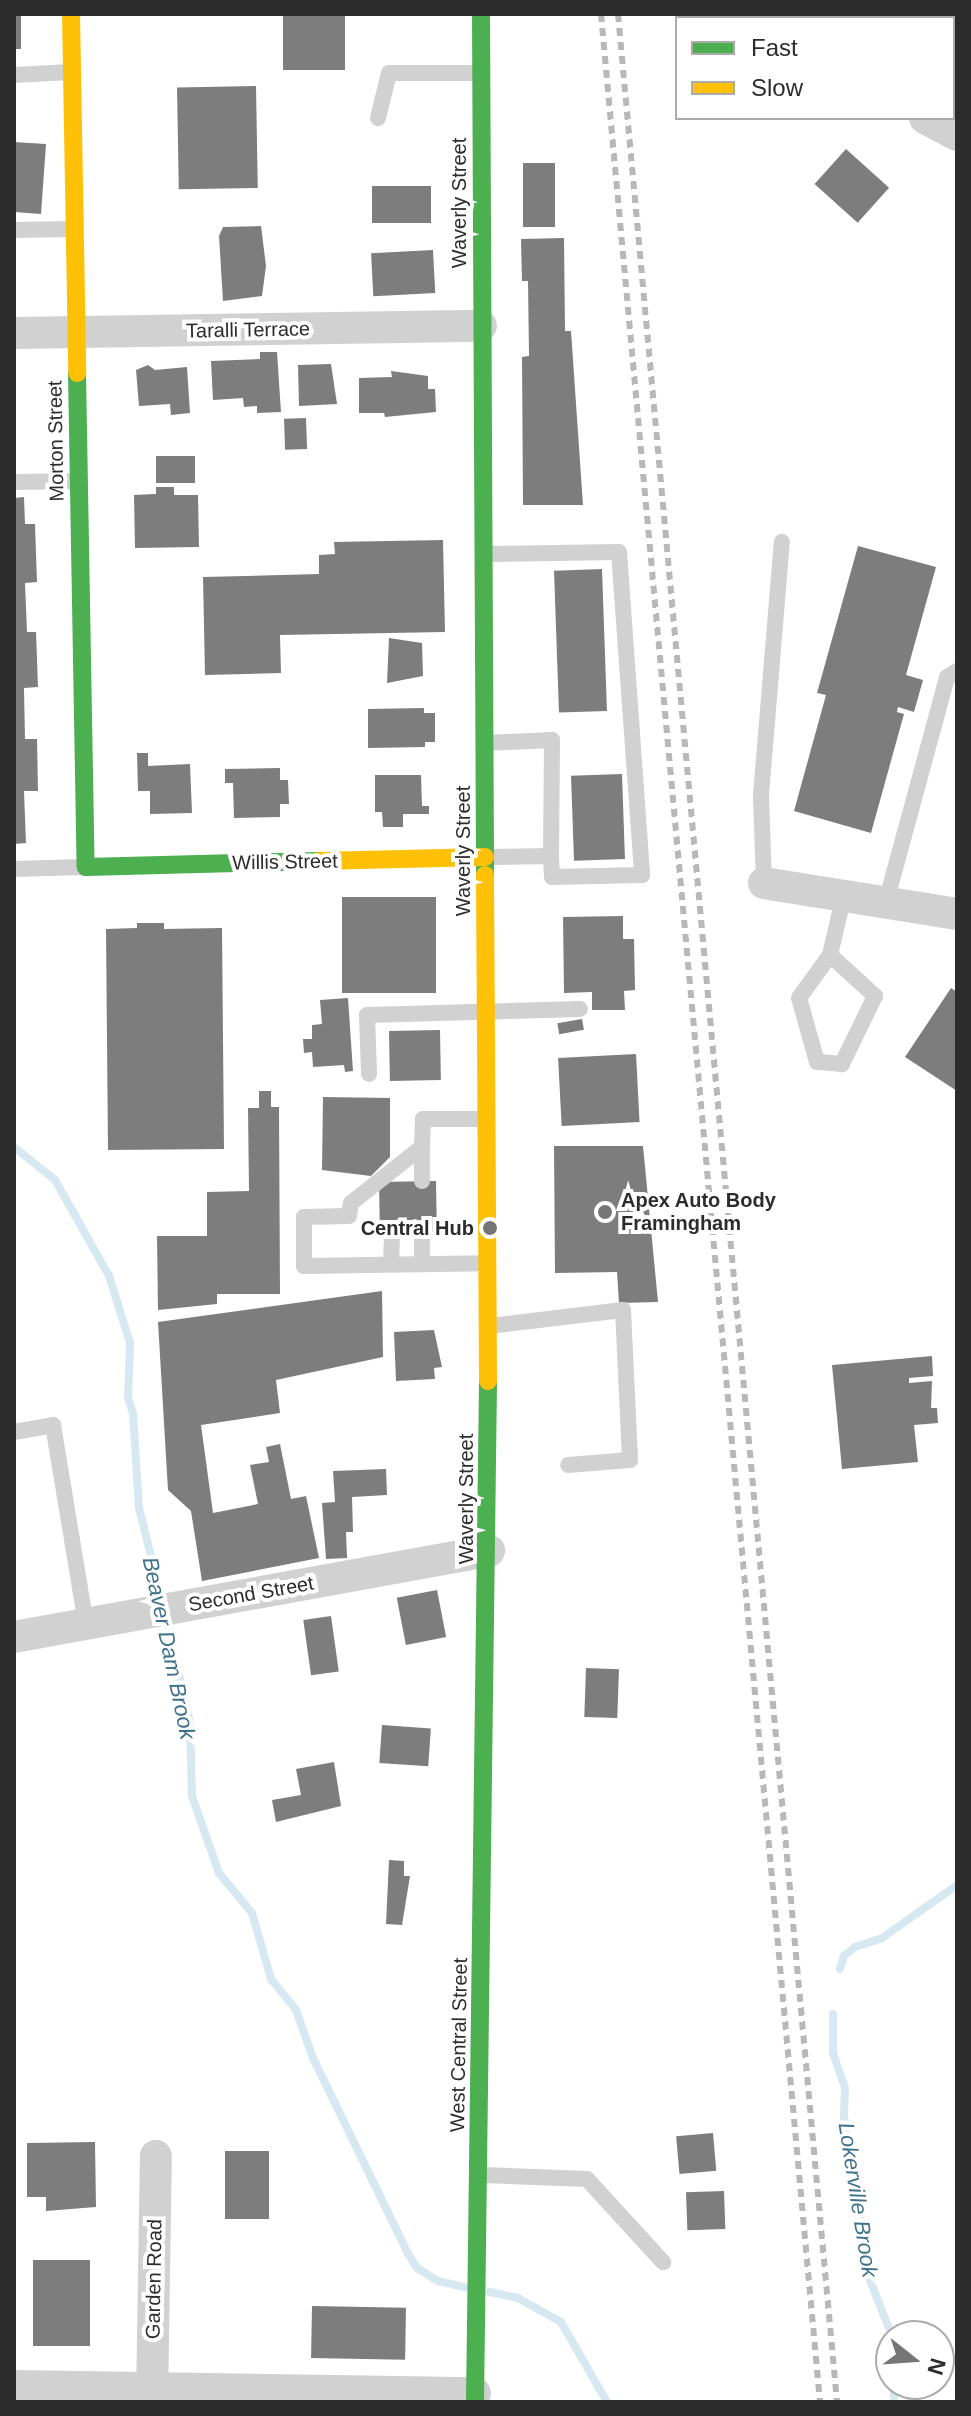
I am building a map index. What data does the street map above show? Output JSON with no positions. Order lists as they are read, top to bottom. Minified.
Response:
{"streets":{"main road":["Waverly Street","Morton Street","Willis Street","West Central Street"],"street":["Taralli Terrace","Second Street","Garden Road"]},"crossings":[["Waverly Street","Taralli Terrace"],["Waverly Street","Willis Street"],["Waverly Street","Second Street"],["Waverly Street","West Central Street"],["Taralli Terrace","Morton Street"],["Morton Street","Willis Street"]],"water":["Beaver Dam Brook","Lokerville Brook"],"places":["Apex Auto Body Framingham","Central Hub"],"legend":["Fast","Slow"],"north":"right"}
